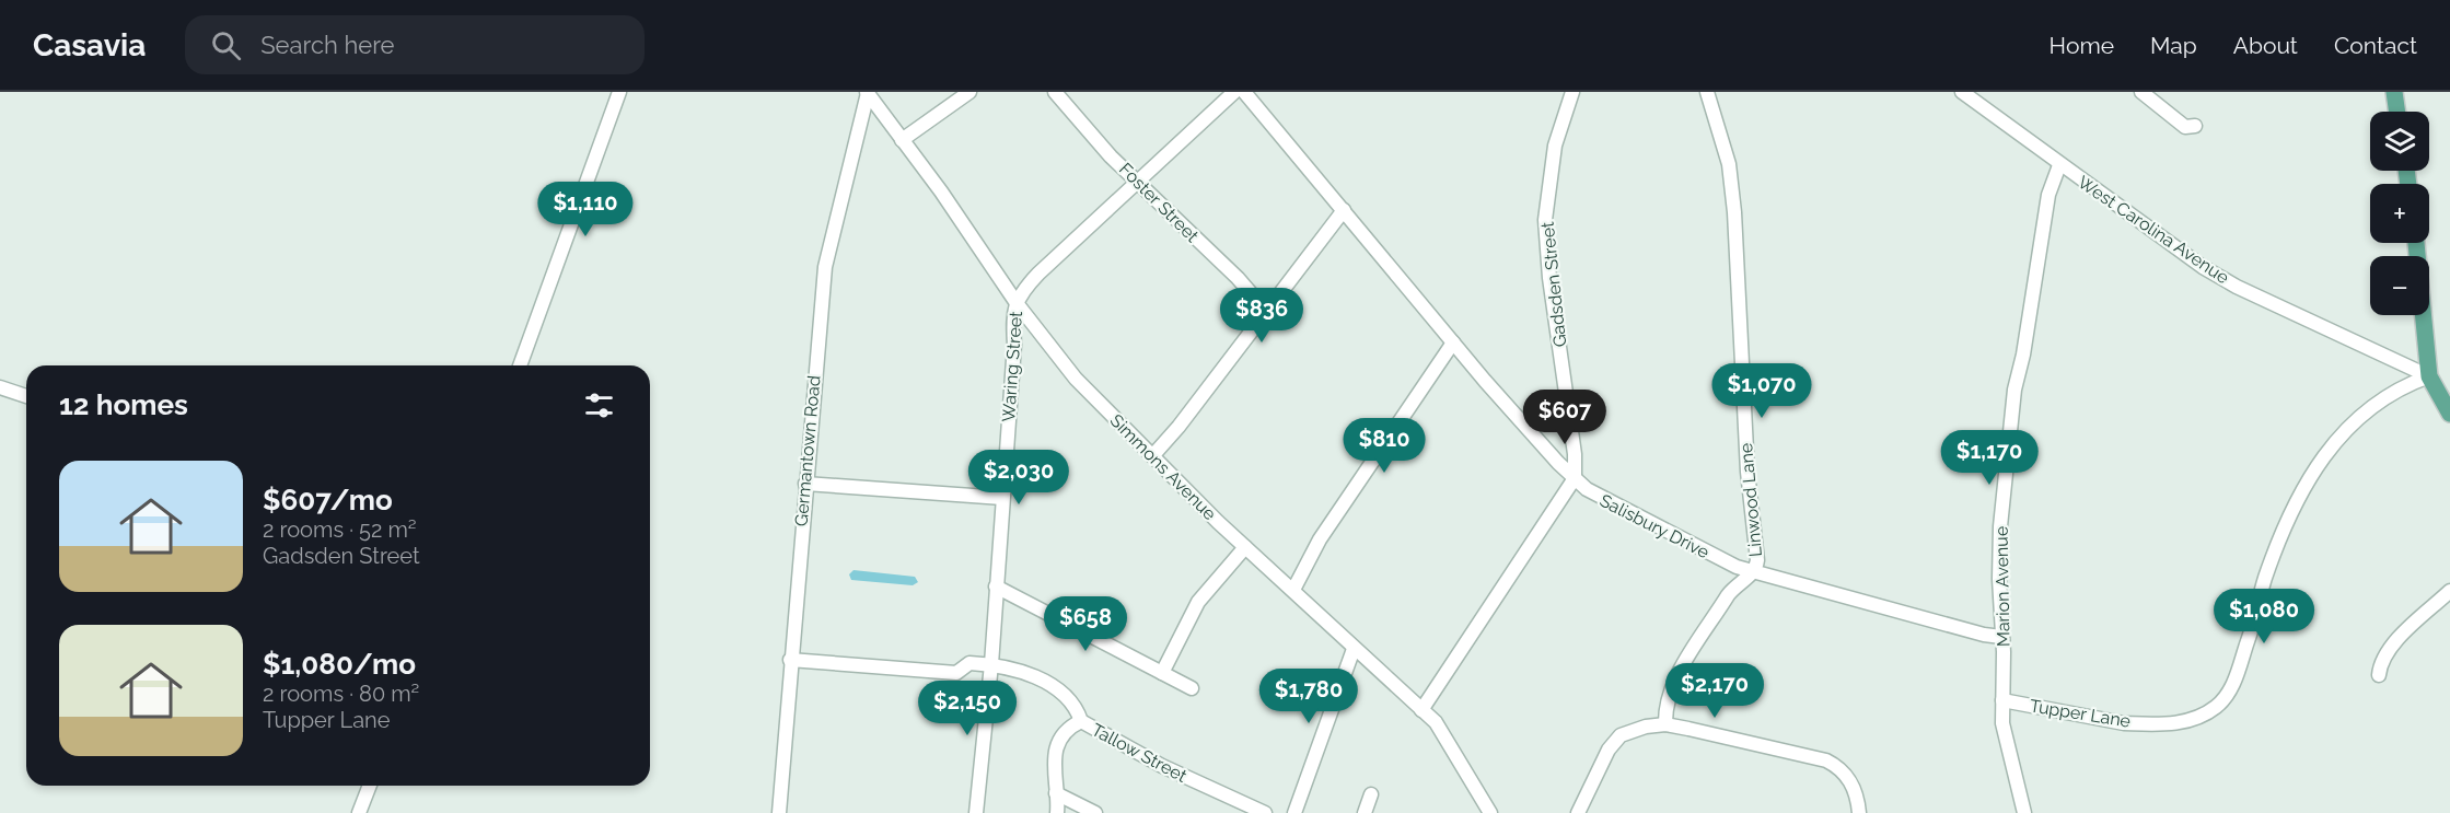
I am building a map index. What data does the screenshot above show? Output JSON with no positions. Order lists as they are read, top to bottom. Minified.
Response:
{"streets":{"street":["Foster Street","West Carolina Avenue","Gadsden Street","Waring Street","Germantown Road","Simmons Avenue","Linwood Lane","Salisbury Drive","Marion Avenue","Tupper Lane","Tallow Street"]},"crossings":[["Foster Street","Waring Street"],["West Carolina Avenue","Marion Avenue"],["West Carolina Avenue","Tupper Lane"],["Gadsden Street","Salisbury Drive"],["Waring Street","Simmons Avenue"],["Waring Street","Tallow Street"],["Germantown Road","Simmons Avenue"],["Linwood Lane","Salisbury Drive"],["Salisbury Drive","Marion Avenue"],["Marion Avenue","Tupper Lane"]],"page":{"header":"Casavia","search":"Search here","nav":["Home","Map","About","Contact"],"map_buttons":["+","−"],"price":["$1,110","$836","$1,070","$607","$810","$1,170","$2,030","$1,080","$658","$2,170","$1,780","$2,150"],"heading":"12 homes","list":[{"name":"$607/mo","note":"2 rooms · 52 m² · Gadsden Street"},{"name":"$1,080/mo","note":"2 rooms · 80 m² · Tupper Lane"}]}}
